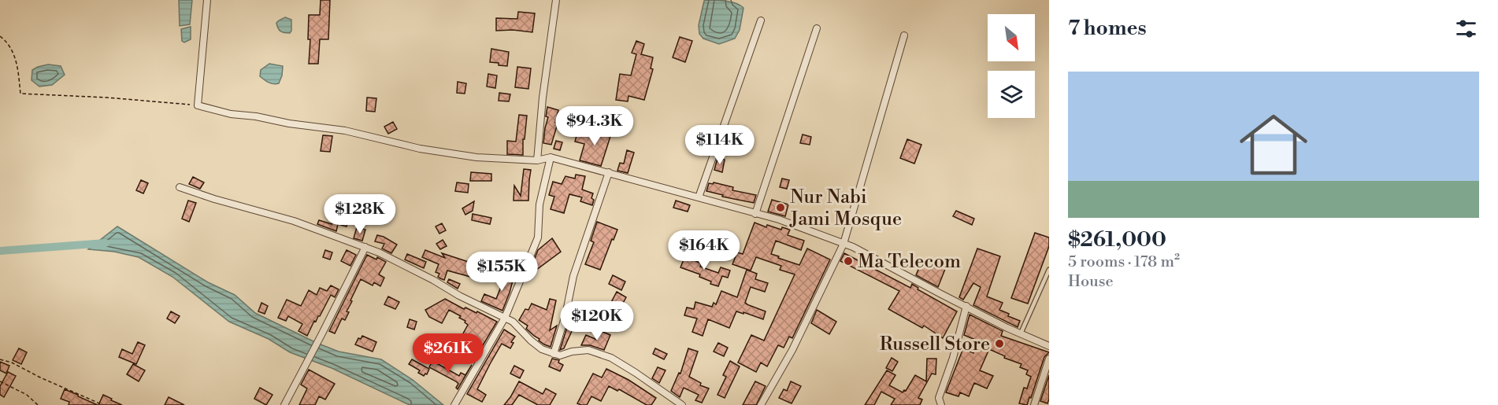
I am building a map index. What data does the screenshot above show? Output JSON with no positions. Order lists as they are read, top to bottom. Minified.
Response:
{"places":["Nur Nabi Jami Mosque","Ma Telecom","Russell Store"],"north":"bottom right","page":{"heading":"7 homes","list":[{"name":"$261,000","note":"5 rooms · 178 m² · House"}],"price":["$94.3K","$114K","$128K","$164K","$155K","$120K","$261K"]}}
